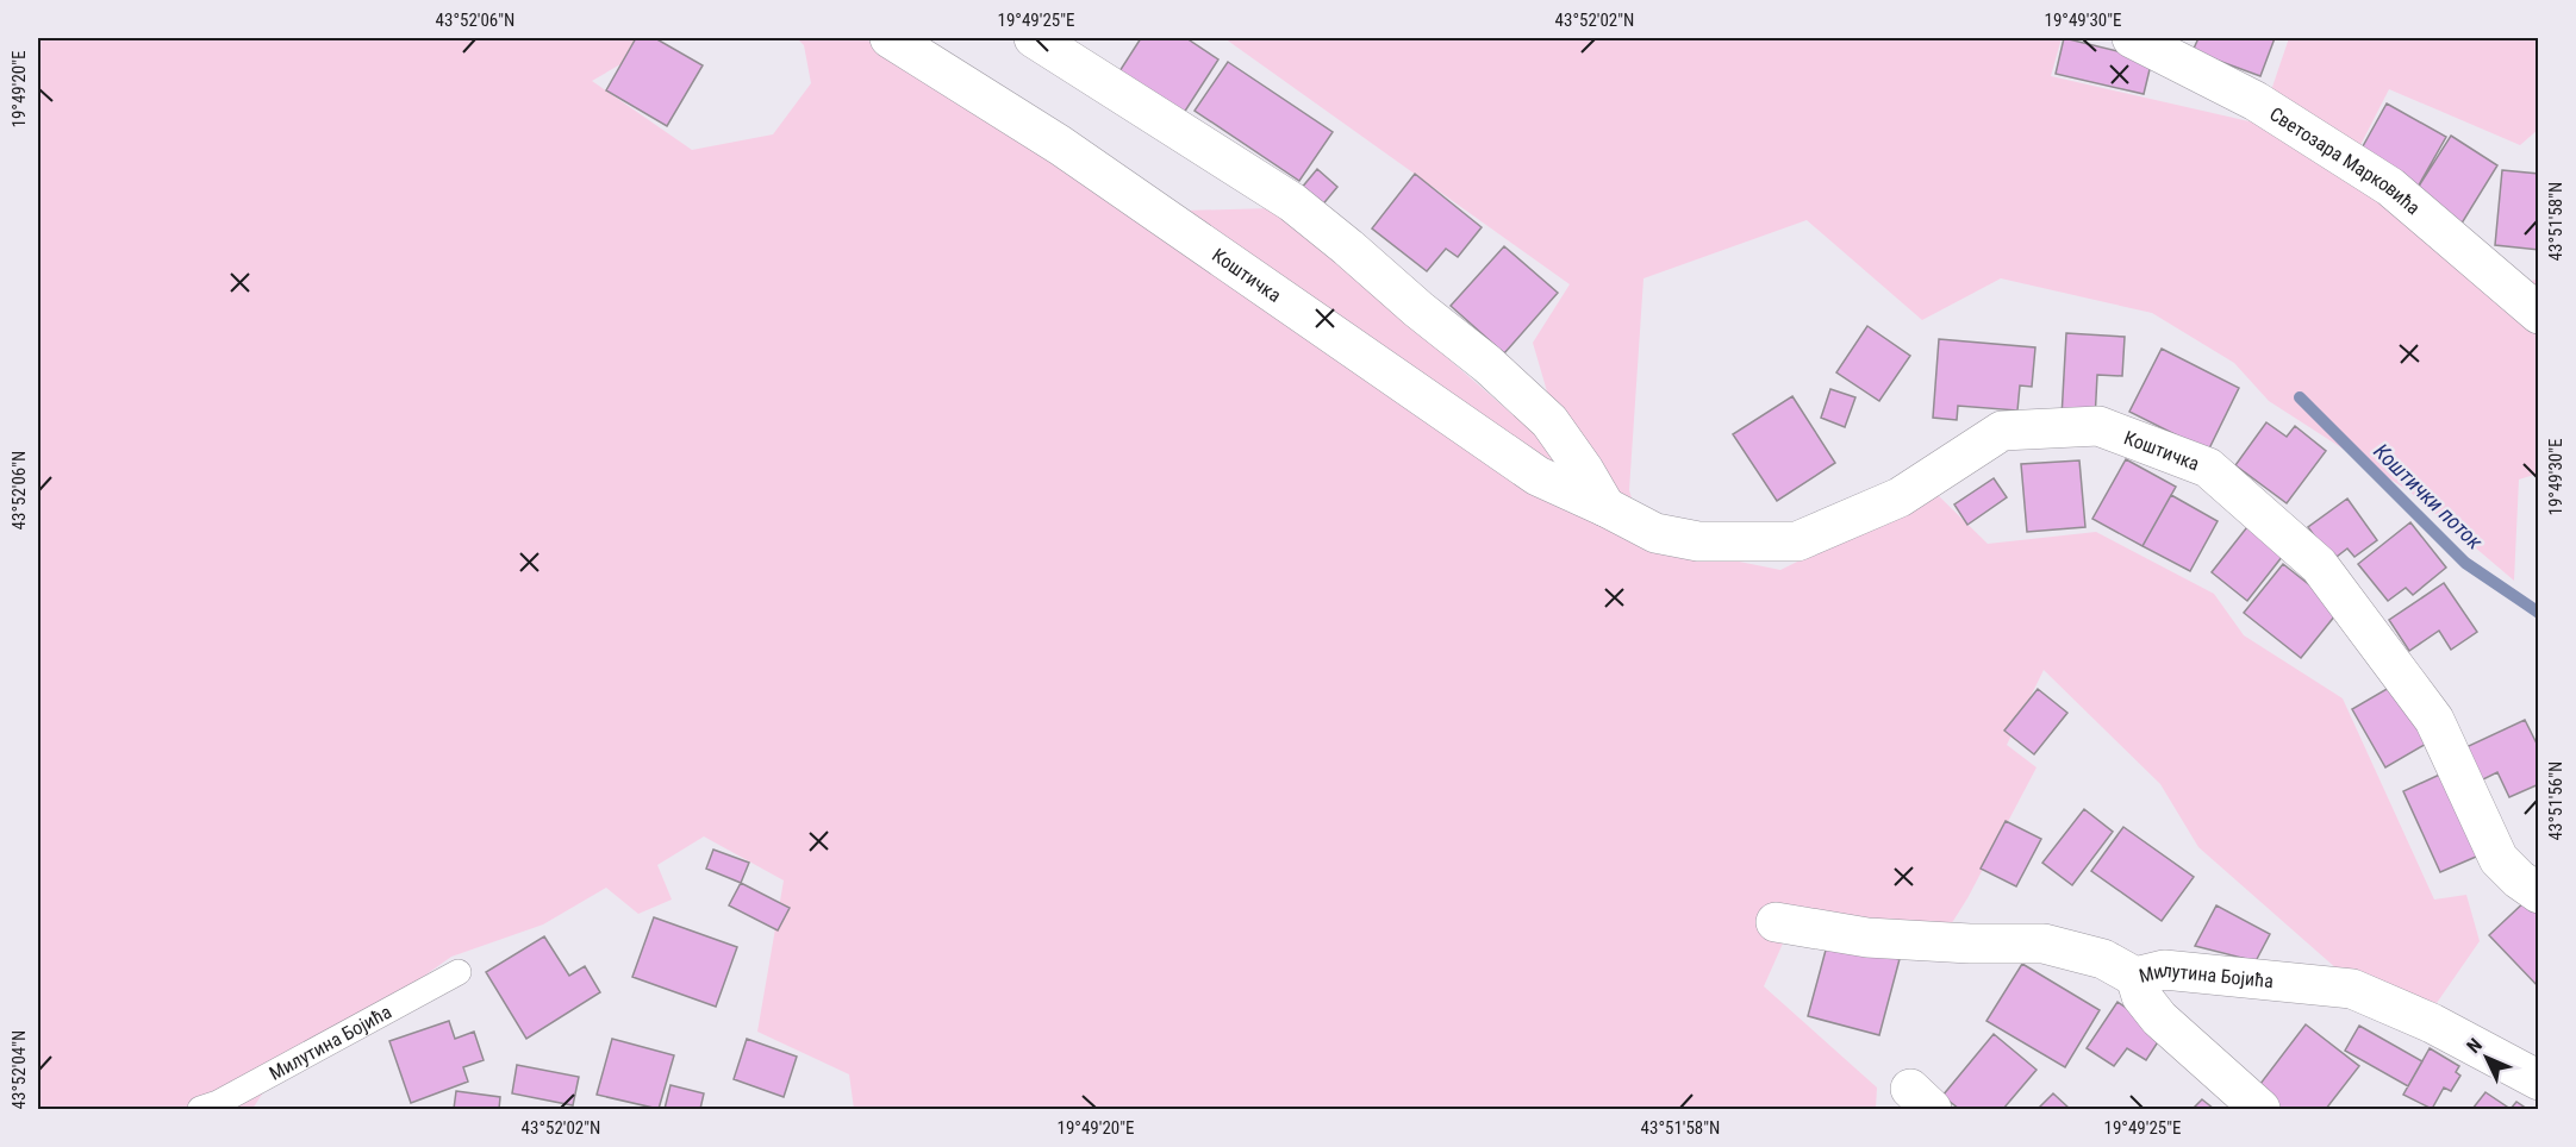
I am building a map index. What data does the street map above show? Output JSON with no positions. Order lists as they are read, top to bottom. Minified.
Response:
{"streets":{"street":["Светозара Марковића","Коштичка","Милутина Бојића"]},"water":["Коштички поток"],"north":"top left","coordinates":["43°52'06\"N","19°49'25\"E","43°52'02\"N","19°49'30\"E","19°49'20\"E","43°51'58\"N","43°51'56\"N","43°52'04\"N"]}
